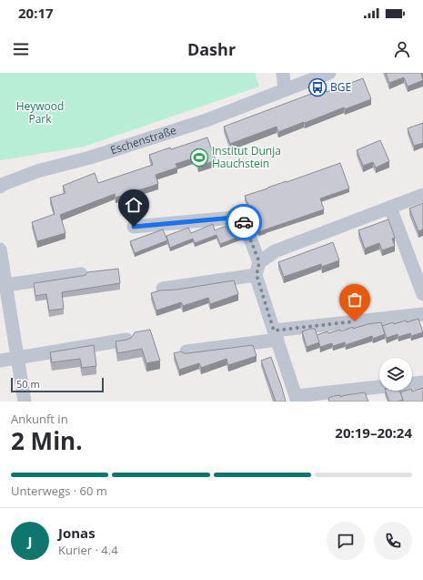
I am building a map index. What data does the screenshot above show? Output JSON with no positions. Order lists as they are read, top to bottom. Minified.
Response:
{"streets":{"street":["Eschenstraße"]},"parks":["Heywood Park"],"places":{"bus stop":["BGE"],"sports":["Institut Dunja Hauchstein"]},"scale_bar":"50 m","page":{"status":"20:17","header":"Dashr","scale":"50 m","heading":["2 Min.","Ankunft in","20:19–20:24"],"panel":["Jonas","Kurier · 4.4"],"bar":"Unterwegs · 60 m","round":"J"}}
